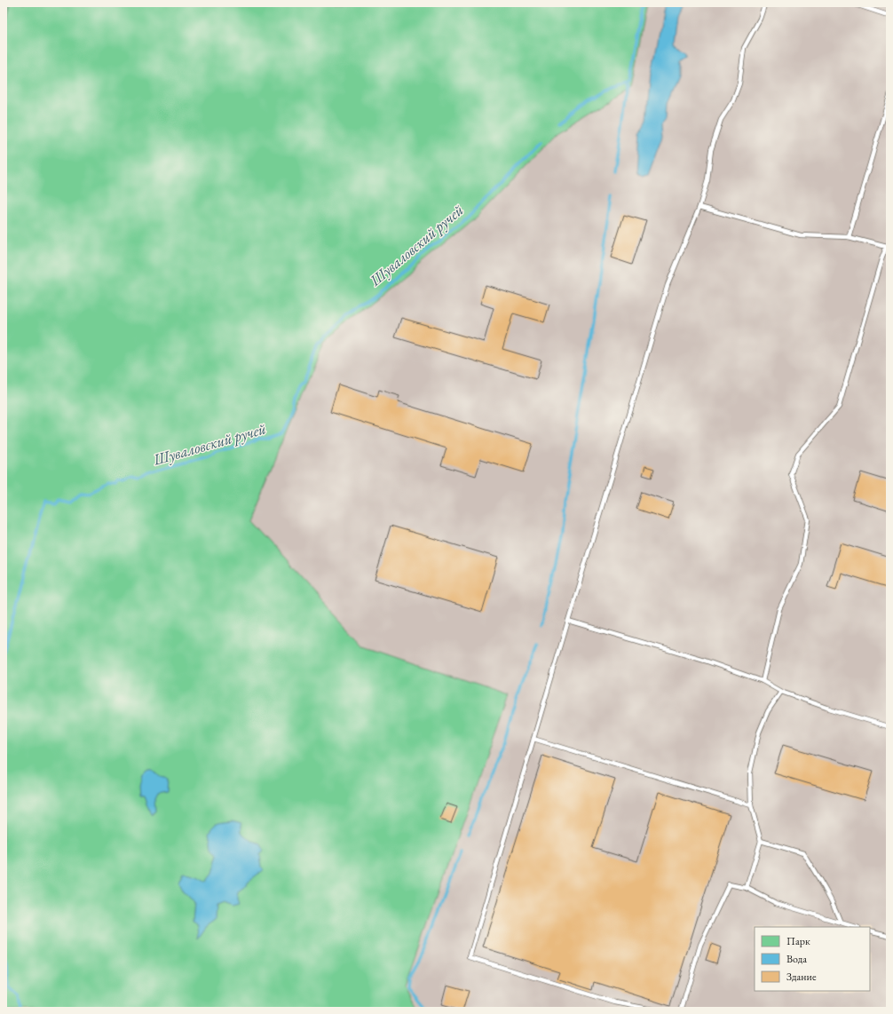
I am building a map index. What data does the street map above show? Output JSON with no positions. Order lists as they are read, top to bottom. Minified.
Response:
{"water":["Шуваловский ручей"],"legend":["Парк","Вода","Здание"]}
